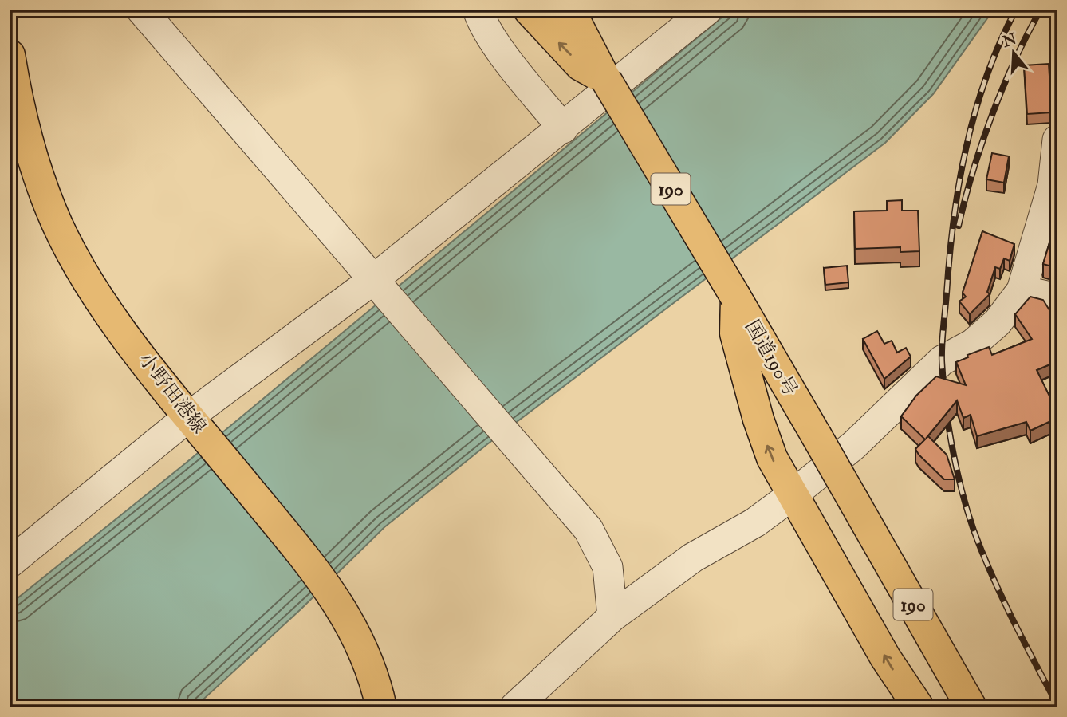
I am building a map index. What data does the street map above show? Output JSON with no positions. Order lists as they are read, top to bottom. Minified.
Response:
{"streets":{"main road":["190","国道190号","小野田港線"]},"north":"top"}
